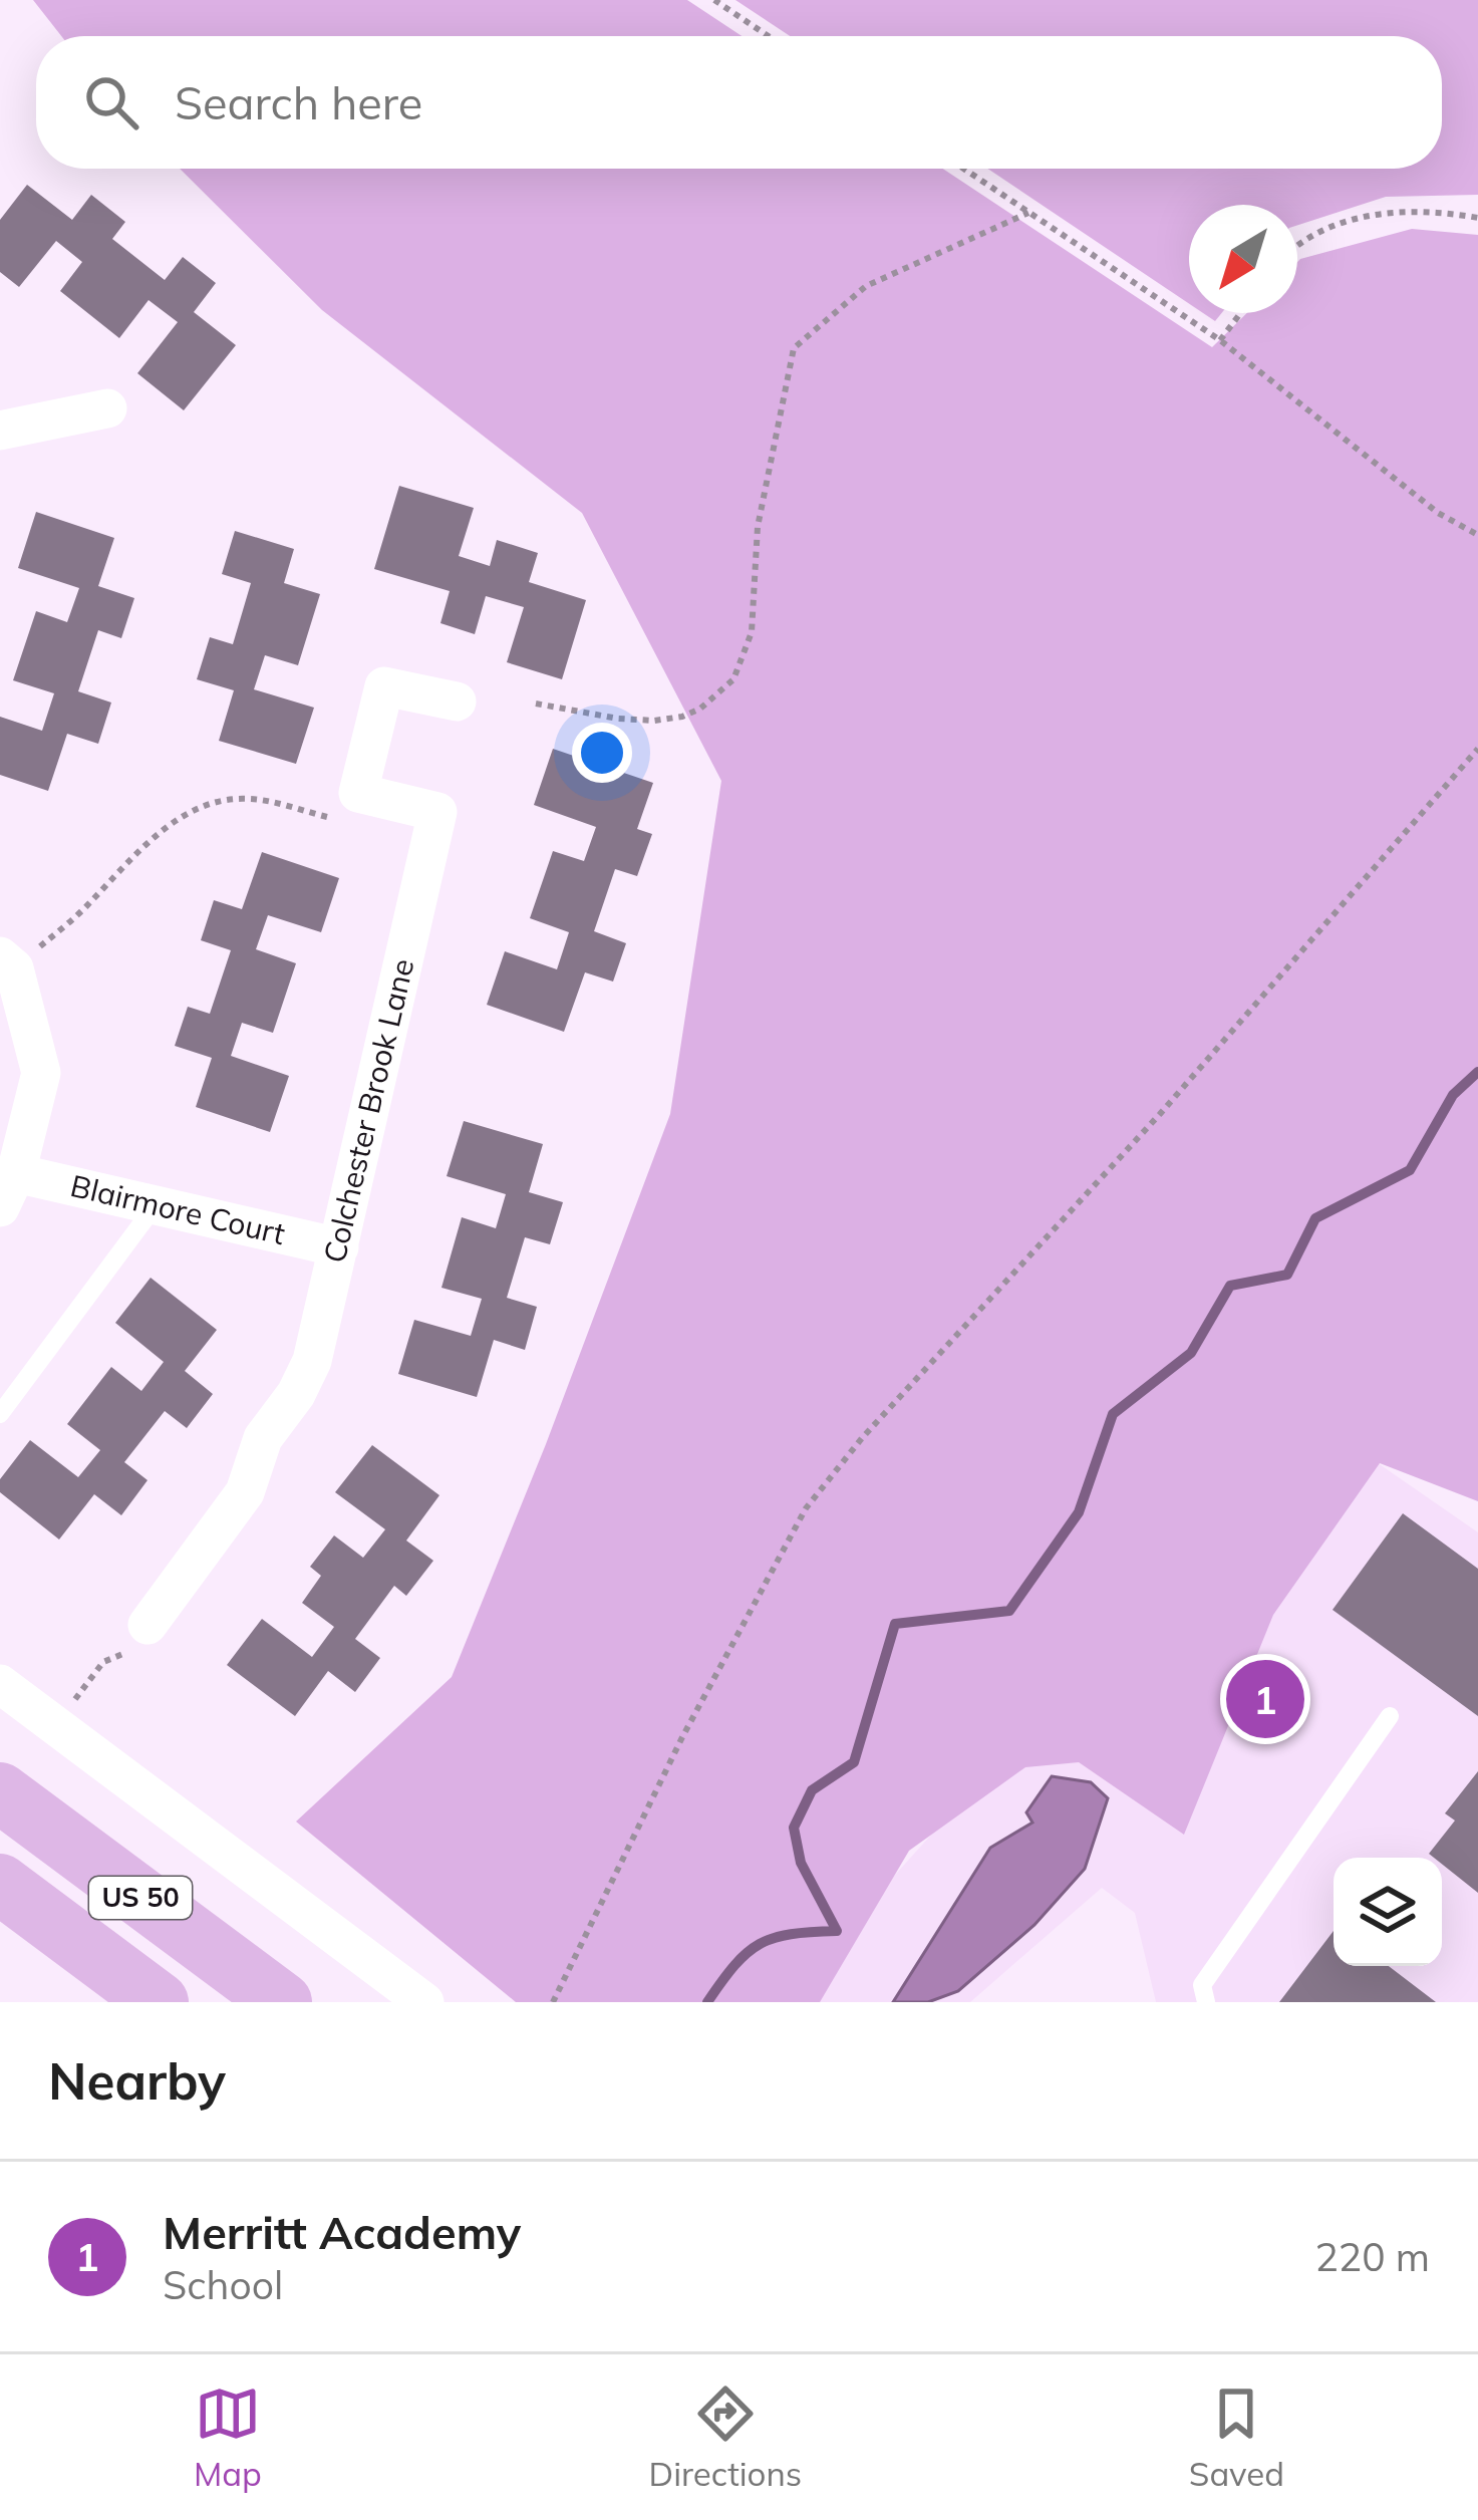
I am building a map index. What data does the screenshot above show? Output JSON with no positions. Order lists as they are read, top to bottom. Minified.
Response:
{"streets":{"main road":["US 50"],"street":["Colchester Brook Lane","Blairmore Court"]},"crossings":[["Colchester Brook Lane","Blairmore Court"]],"north":"bottom left","page":{"search":"Search here","pins":"1","heading":"Nearby","list":[{"mark":"1","name":"Merritt Academy","note":"School","value":"220 m"}],"nav":["Map","Directions","Saved"]}}
